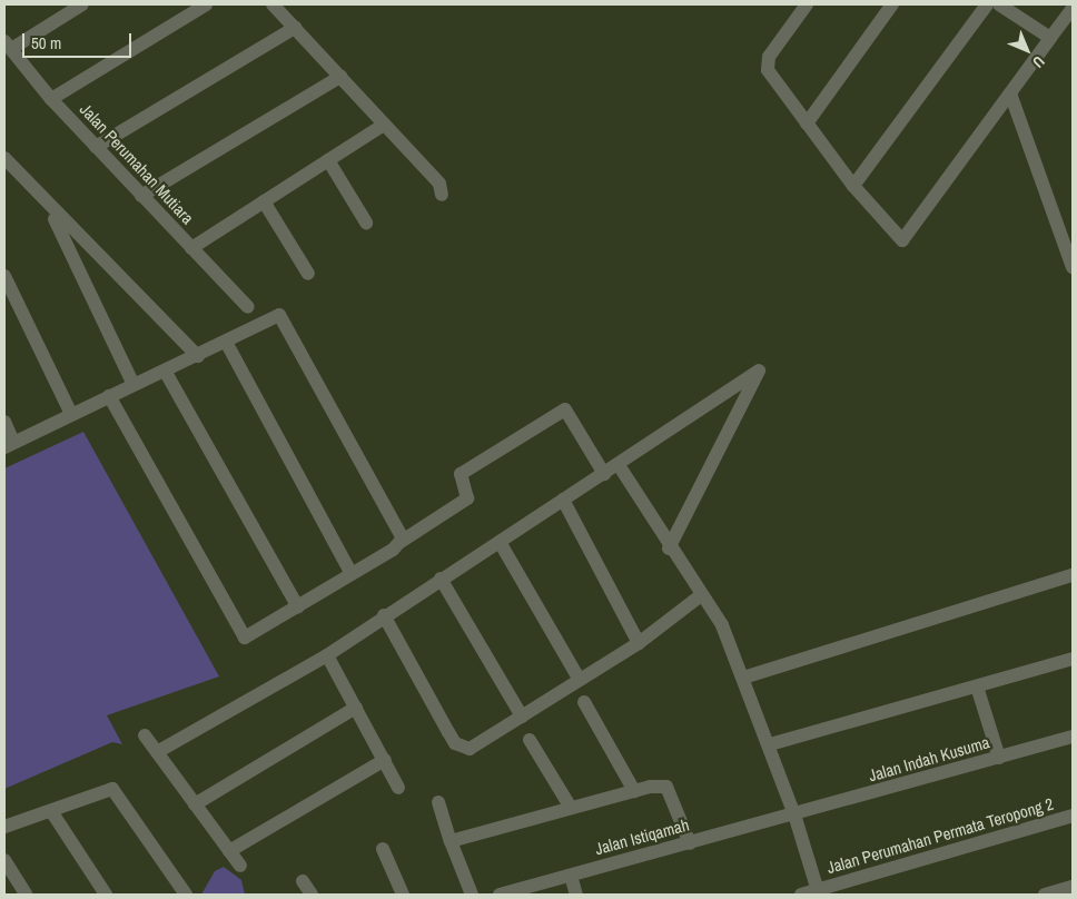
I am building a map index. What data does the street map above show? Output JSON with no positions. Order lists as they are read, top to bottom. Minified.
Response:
{"streets":{"street":["Jalan Perumahan Mutiara","Jalan Indah Kusuma","Jalan Perumahan Permata Teropong 2","Jalan Istiqamah"]},"crossings":[["Jalan Indah Kusuma","Jalan Istiqamah"]],"scale_bar":"50 m","north":"bottom right"}
